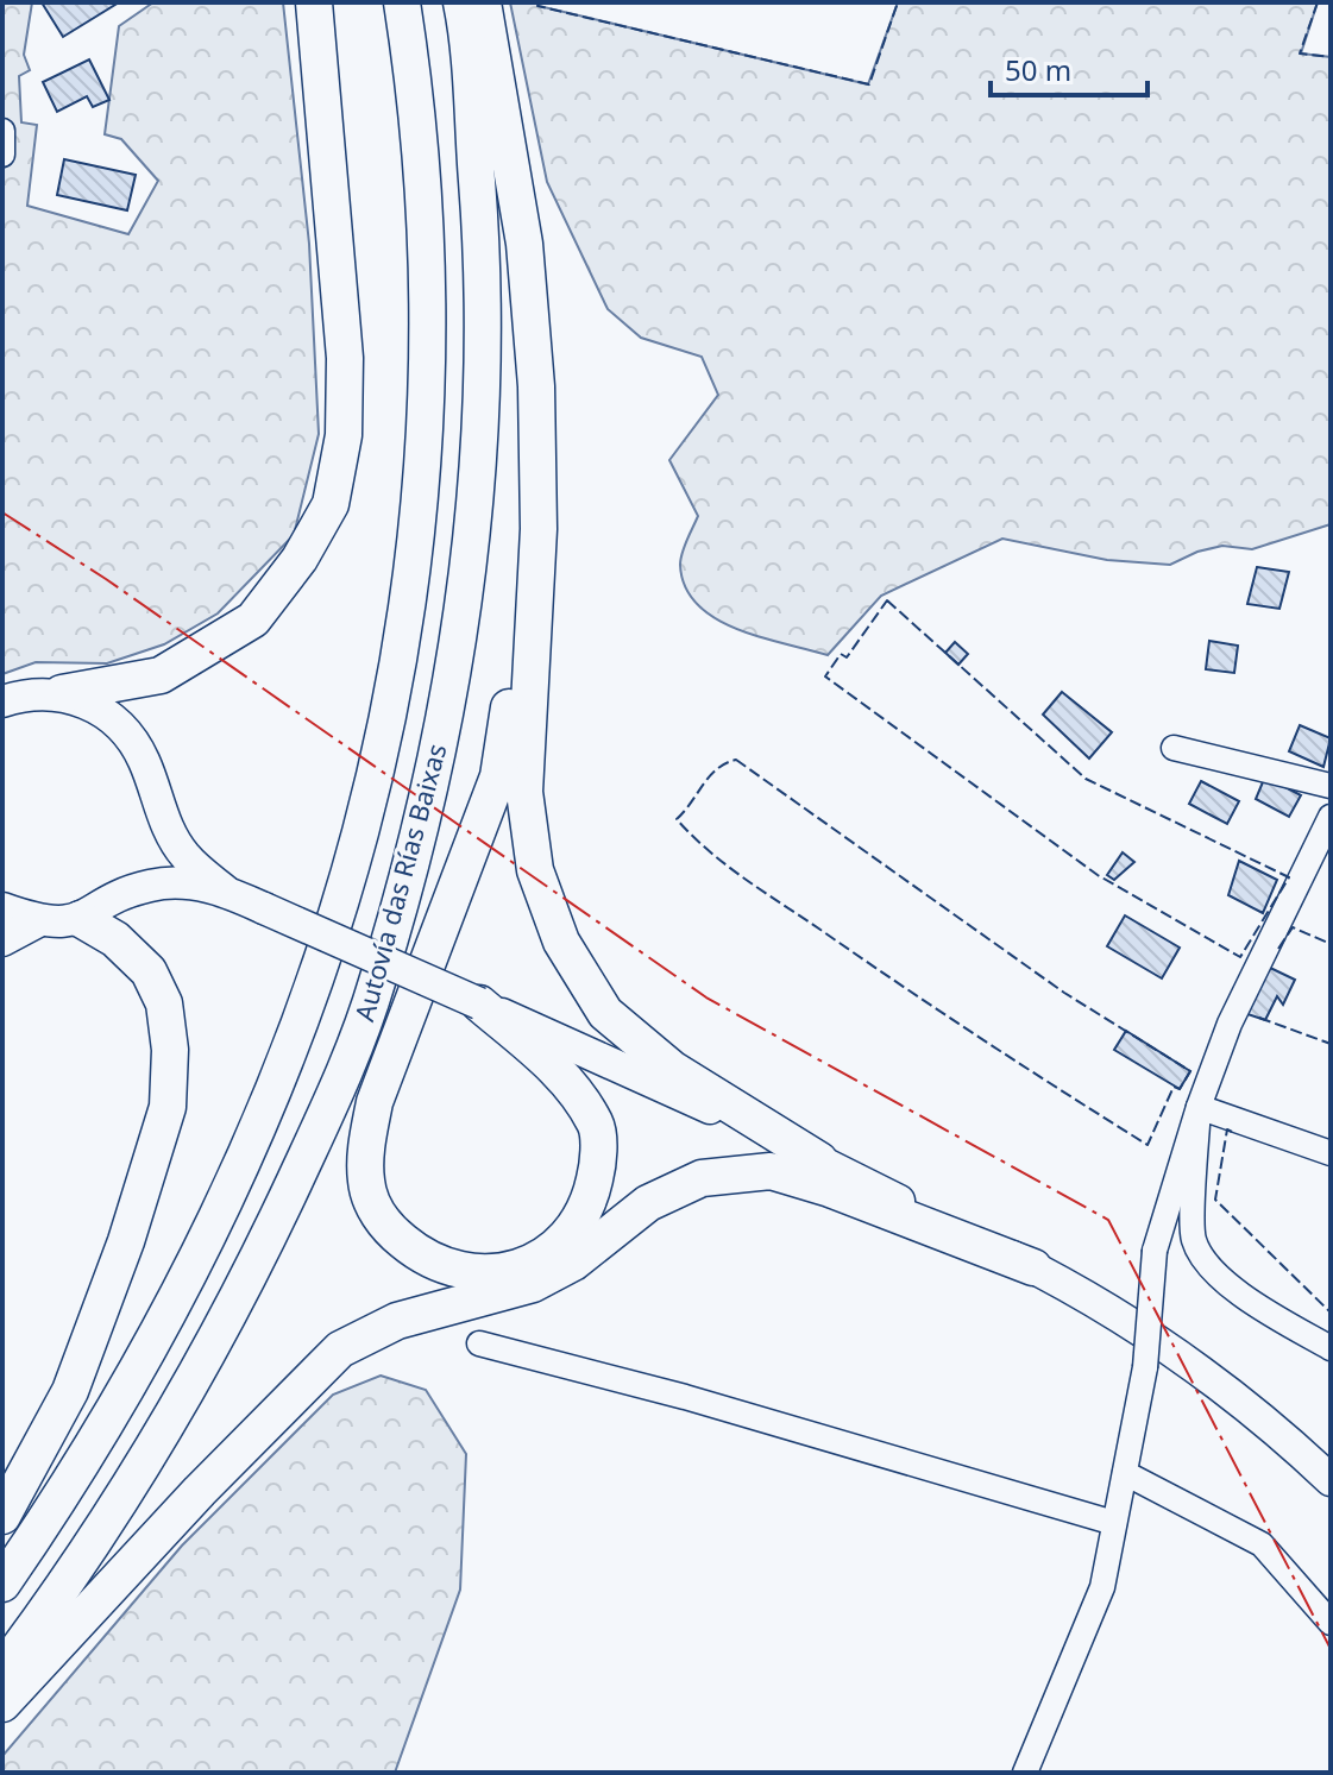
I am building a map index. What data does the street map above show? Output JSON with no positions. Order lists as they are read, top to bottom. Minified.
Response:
{"streets":{"highway":["Autovía das Rías Baixas"]},"scale_bar":"50 m"}
